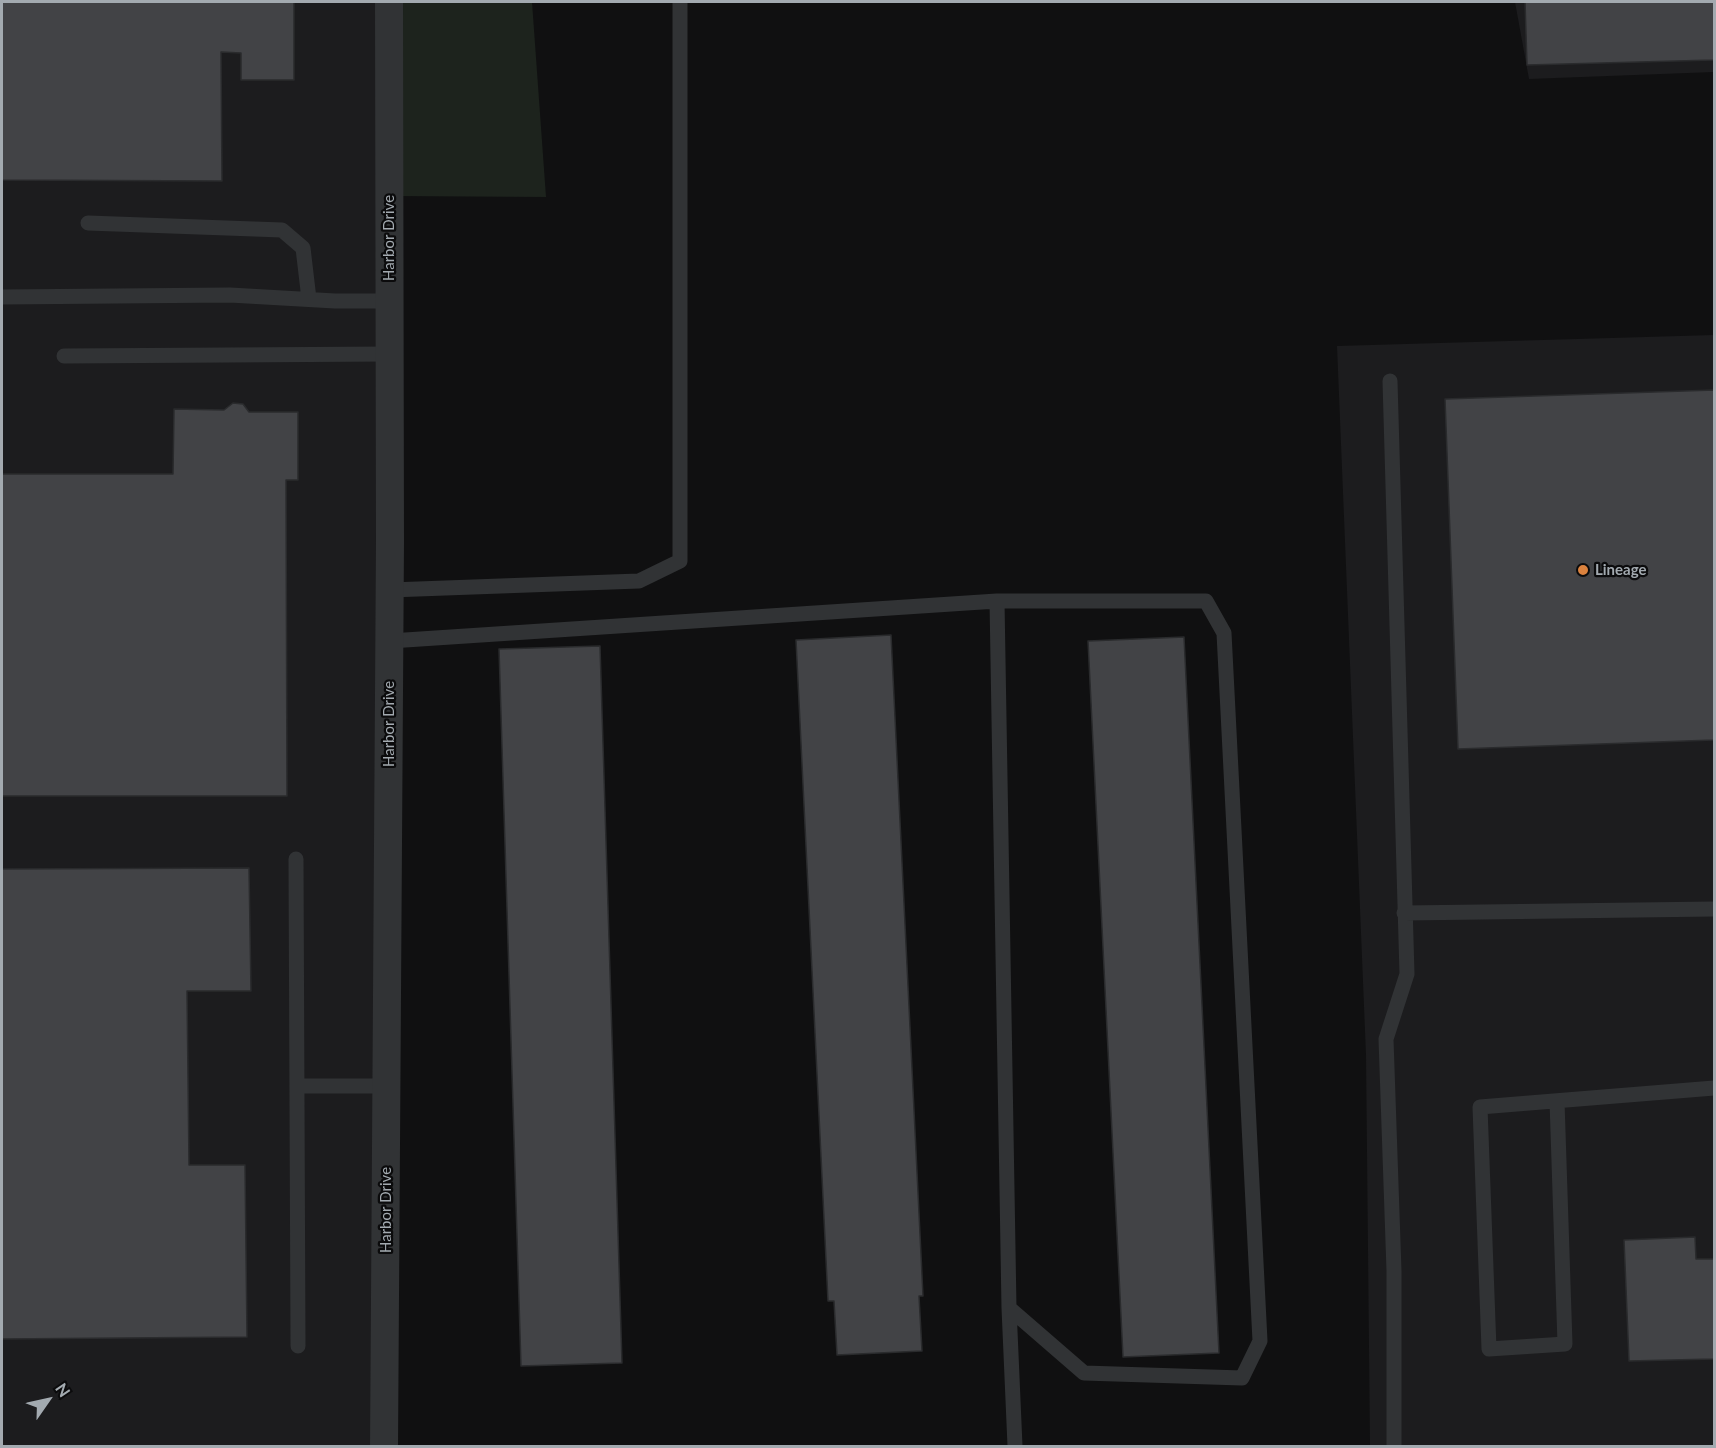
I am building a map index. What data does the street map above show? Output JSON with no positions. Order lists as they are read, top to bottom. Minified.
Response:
{"streets":{"street":["Harbor Drive"]},"places":["Lineage"],"north":"top right"}
